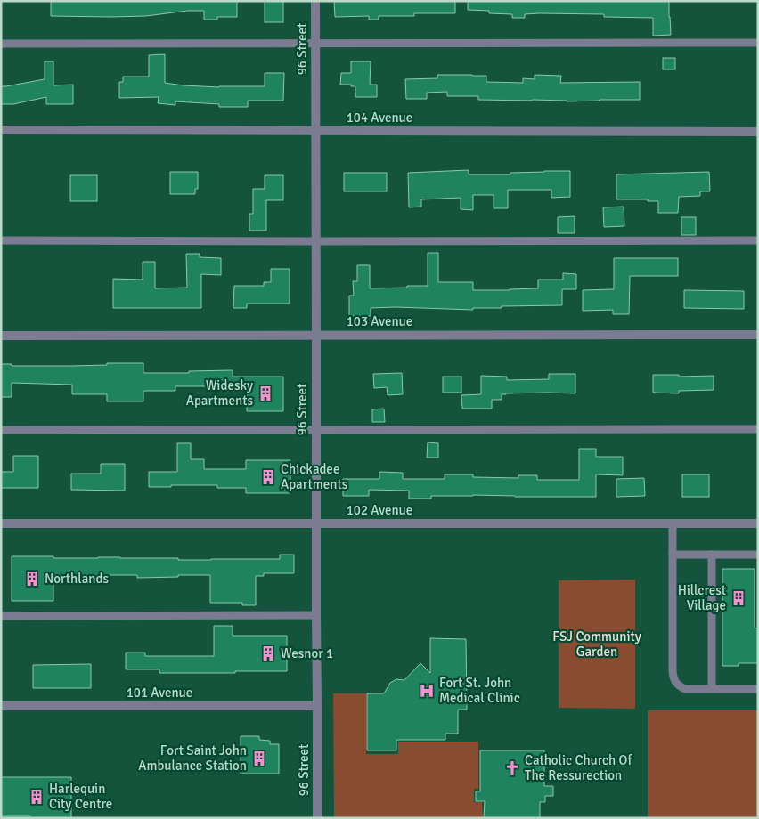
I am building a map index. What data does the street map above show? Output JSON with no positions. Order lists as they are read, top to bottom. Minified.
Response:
{"streets":{"street":["96 Street","104 Avenue","103 Avenue","102 Avenue","101 Avenue"]},"crossings":[["96 Street","104 Avenue"],["96 Street","103 Avenue"],["96 Street","102 Avenue"],["96 Street","101 Avenue"]],"parks":["FSJ Community Garden"],"places":{"building":["Widesky Apartments","Chickadee Apartments","Northlands","Hillcrest Village","Wesnor 1","Fort Saint John Ambulance Station","Harlequin City Centre"],"hospital":["Fort St. John Medical Clinic"],"church":["Catholic Church Of The Ressurection"]}}
